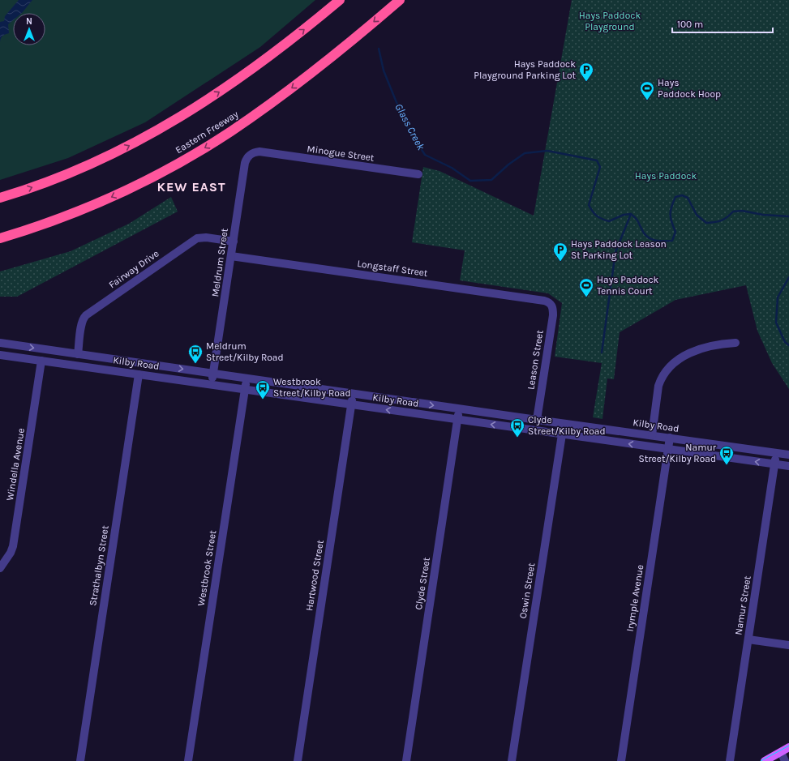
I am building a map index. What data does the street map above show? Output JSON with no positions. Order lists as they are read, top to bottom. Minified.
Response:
{"streets":{"highway":["Eastern Freeway"],"street":["Minogue Street","Meldrum Street","Longstaff Street","Fairway Drive","Leason Street","Kilby Road","Windella Avenue","Strathalbyn Street","Westbrook Street","Hartwood Street","Clyde Street","Oswin Street","Irymple Avenue","Namur Street"]},"crossings":[["Minogue Street","Meldrum Street"],["Meldrum Street","Longstaff Street"],["Meldrum Street","Fairway Drive"],["Meldrum Street","Kilby Road"],["Longstaff Street","Leason Street"],["Fairway Drive","Kilby Road"],["Leason Street","Kilby Road"],["Kilby Road","Windella Avenue"],["Kilby Road","Strathalbyn Street"],["Kilby Road","Westbrook Street"],["Kilby Road","Hartwood Street"],["Kilby Road","Clyde Street"],["Kilby Road","Oswin Street"],["Kilby Road","Irymple Avenue"],["Kilby Road","Namur Street"]],"districts":["KEW EAST"],"water":["Glass Creek"],"parks":["Hays Paddock Playground","Hays Paddock"],"places":{"parking":["Hays Paddock Playground Parking Lot","Hays Paddock Leason St Parking Lot"],"sports":["Hays Paddock Hoop","Hays Paddock Tennis Court"],"bus stop":["Meldrum Street/Kilby Road","Westbrook Street/Kilby Road","Clyde Street/Kilby Road","Namur Street/Kilby Road"]},"scale_bar":"100 m","north":"top"}
